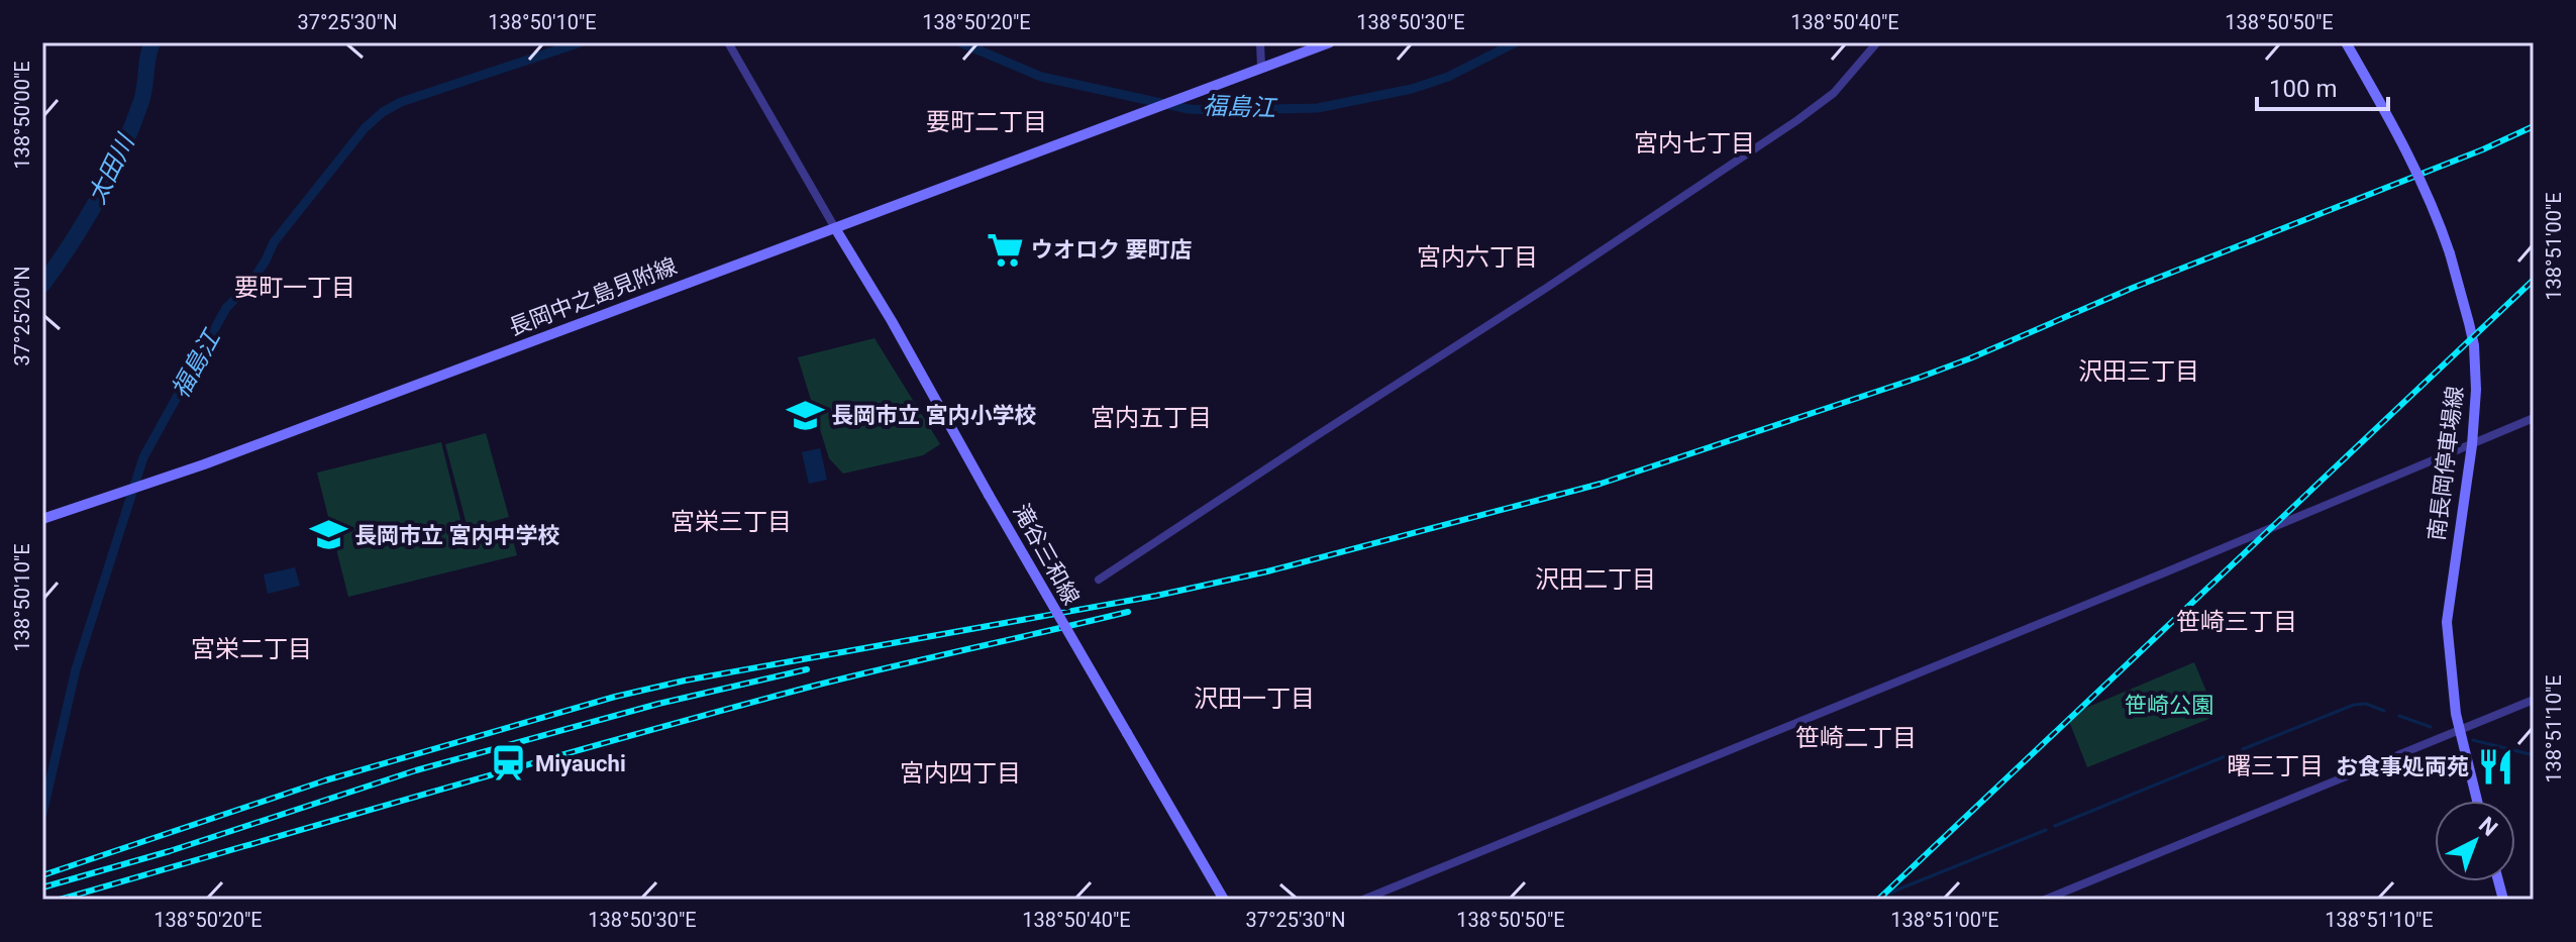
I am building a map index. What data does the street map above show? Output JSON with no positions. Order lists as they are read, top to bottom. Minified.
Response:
{"streets":{"main road":["長岡中之島見附線","南長岡停車場線","滝谷三和線"]},"crossings":[["長岡中之島見附線","滝谷三和線"]],"districts":["要町二丁目","宮内七丁目","宮内六丁目","要町一丁目","沢田三丁目","宮内五丁目","宮栄三丁目","沢田二丁目","笹崎三丁目","宮栄二丁目","沢田一丁目","笹崎二丁目","曙三丁目","宮内四丁目"],"water":["福島江","太田川"],"parks":["笹崎公園"],"places":{"supermarket":["ウオロク 要町店"],"school or university":["長岡市立 宮内小学校","長岡市立 宮内中学校"],"station":["Miyauchi"],"restaurant":["お食事処両苑"]},"scale_bar":"100 m","north":"top right","coordinates":["37°25'30\"N","138°50'10\"E","138°50'20\"E","138°50'30\"E","138°50'40\"E","138°50'50\"E","138°50'00\"E","138°51'00\"E","37°25'20\"N","138°51'10\"E"]}
